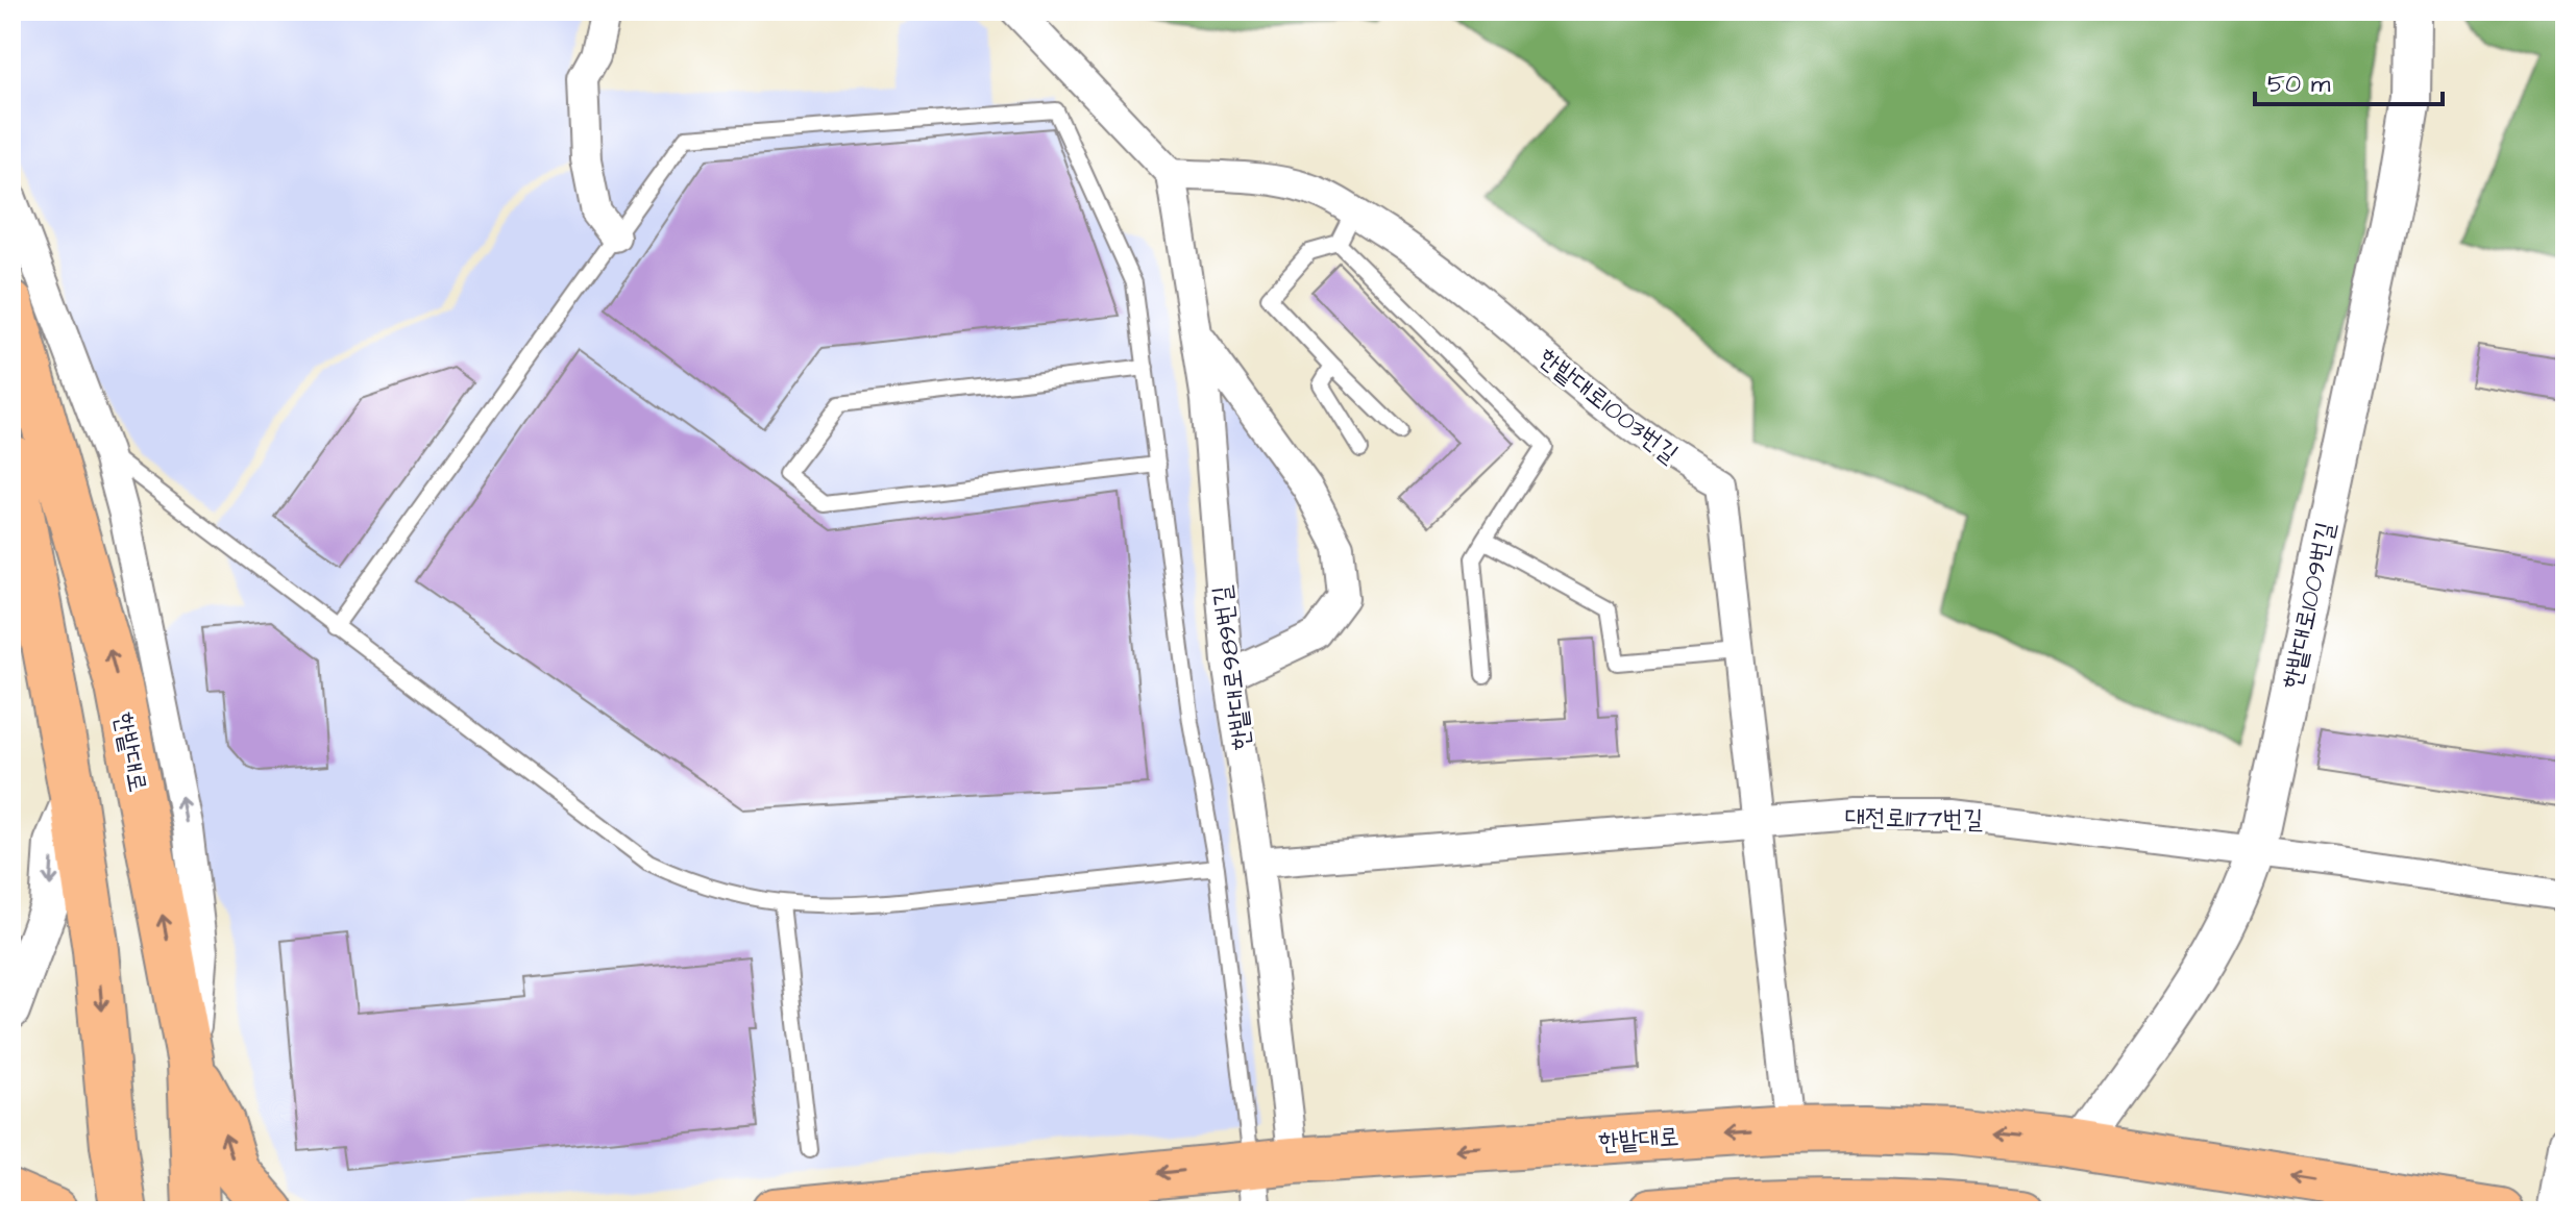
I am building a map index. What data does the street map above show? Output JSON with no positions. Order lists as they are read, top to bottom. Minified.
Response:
{"streets":{"main road":["한밭대로"],"street":["한밭대로1003번길","한밭대로1009번길","한밭대로989번길","대전로1177번길"]},"crossings":[["한밭대로1003번길","한밭대로989번길"],["한밭대로1003번길","한밭대로"],["한밭대로1003번길","대전로1177번길"],["한밭대로1009번길","한밭대로"],["한밭대로1009번길","대전로1177번길"],["한밭대로989번길","한밭대로"],["한밭대로989번길","대전로1177번길"]],"one_way":["한밭대로"],"scale_bar":"50 m"}
